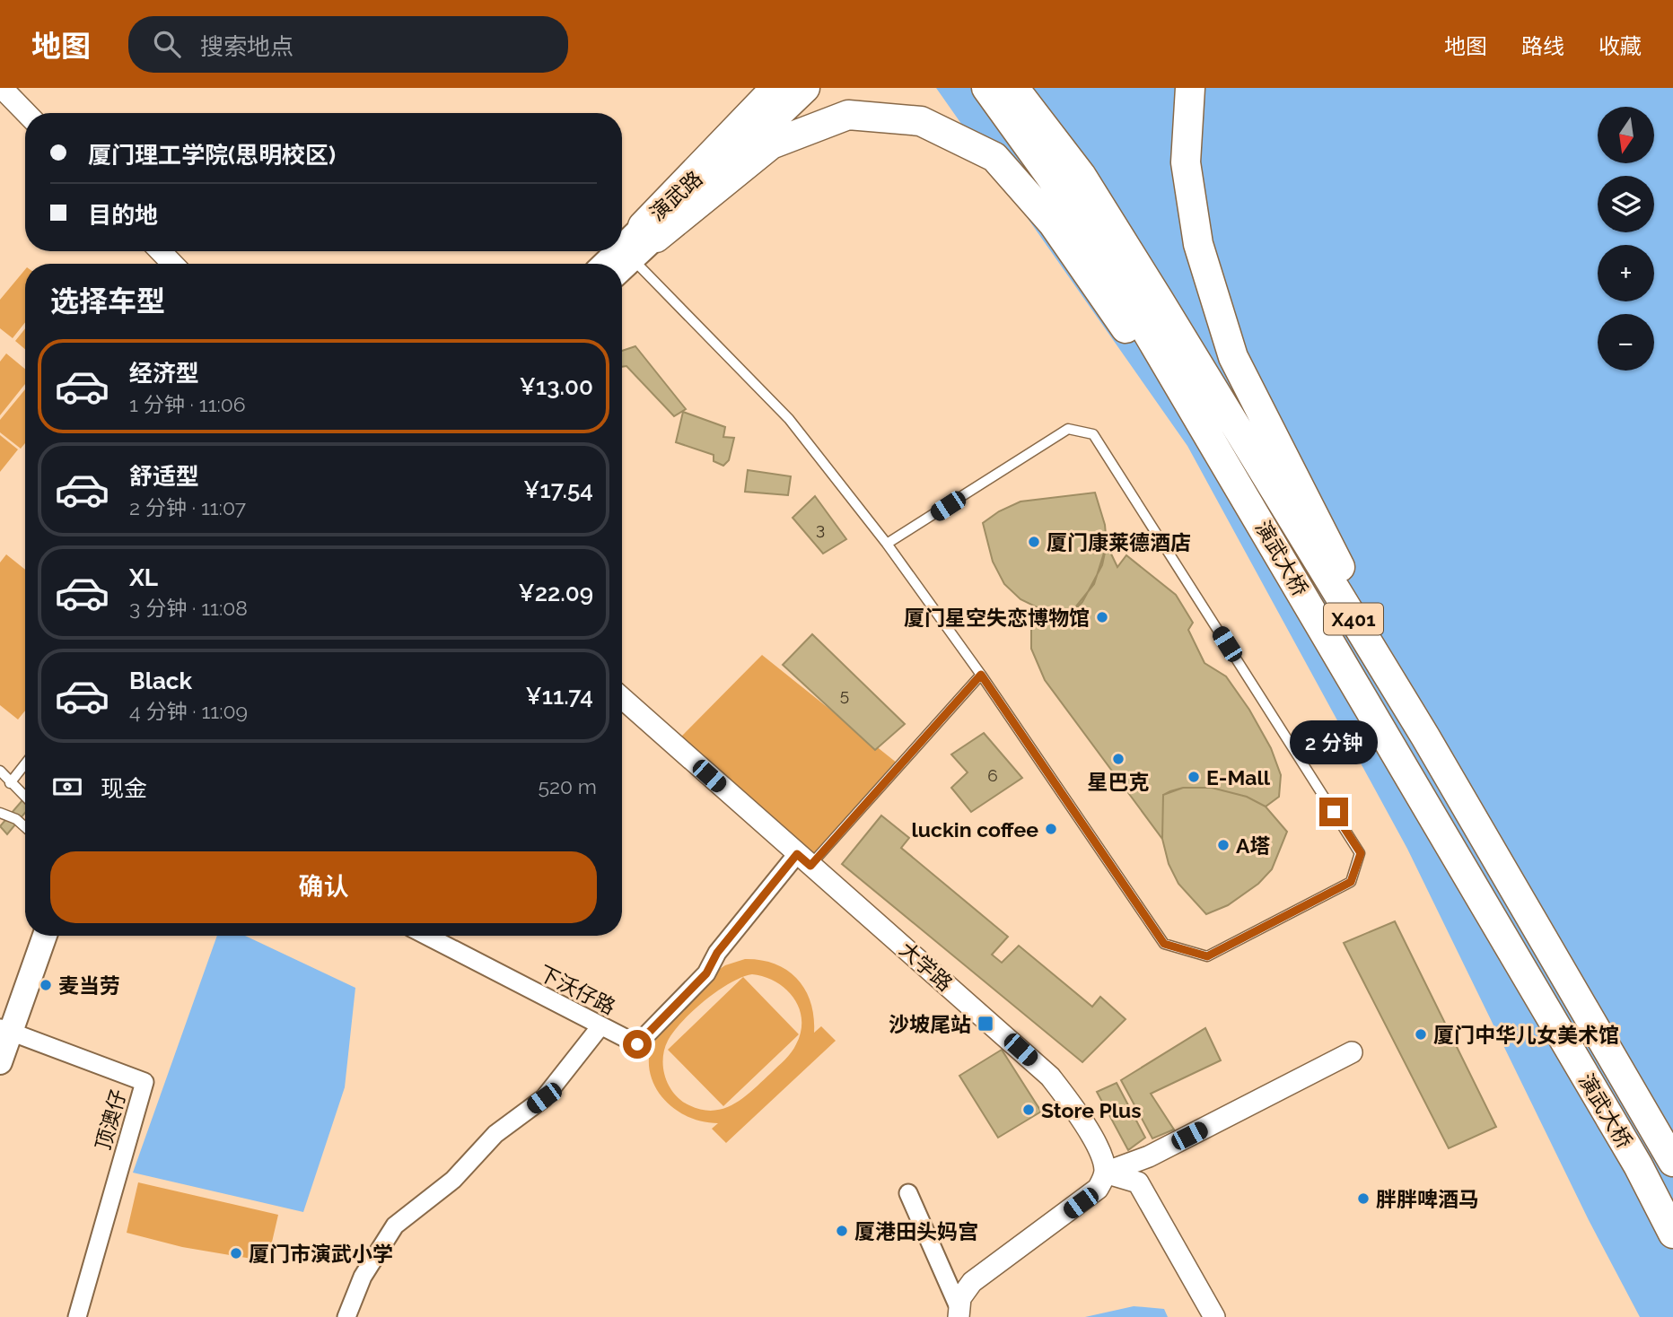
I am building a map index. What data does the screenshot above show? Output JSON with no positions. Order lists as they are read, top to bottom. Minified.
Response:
{"streets":{"highway":["演武大桥","X401"],"main road":["演武路"],"street":["大学路","下沃仔路","顶澳仔"]},"crossings":[["大学路","下沃仔路"]],"places":{"other":["厦门康莱德酒店","厦门星空失恋博物馆","星巴克","E-Mall","luckin coffee","A塔","麦当劳","厦门中华儿女美术馆","Store Plus","胖胖啤酒马","厦港田头妈宫","厦门市演武小学"],"transit":["沙坡尾站"]},"house_numbers":["3","5","6"],"north":"bottom","page":{"header":"地图","search":"搜索地点","nav":["地图","路线","收藏"],"map_buttons":["+","−"],"banner":["厦门理工学院(思明校区)","目的地"],"heading":"选择车型","list":[{"name":"经济型","note":"1 分钟 · 11:06","value":"¥13.00"},{"name":"舒适型","note":"2 分钟 · 11:07","value":"¥17.54"},{"name":"XL","note":"3 分钟 · 11:08","value":"¥22.09"},{"name":"Black","note":"4 分钟 · 11:09","value":"¥11.74"}],"bubble":"2 分钟","pay":["现金","520 m"],"buttons":"确认"}}
